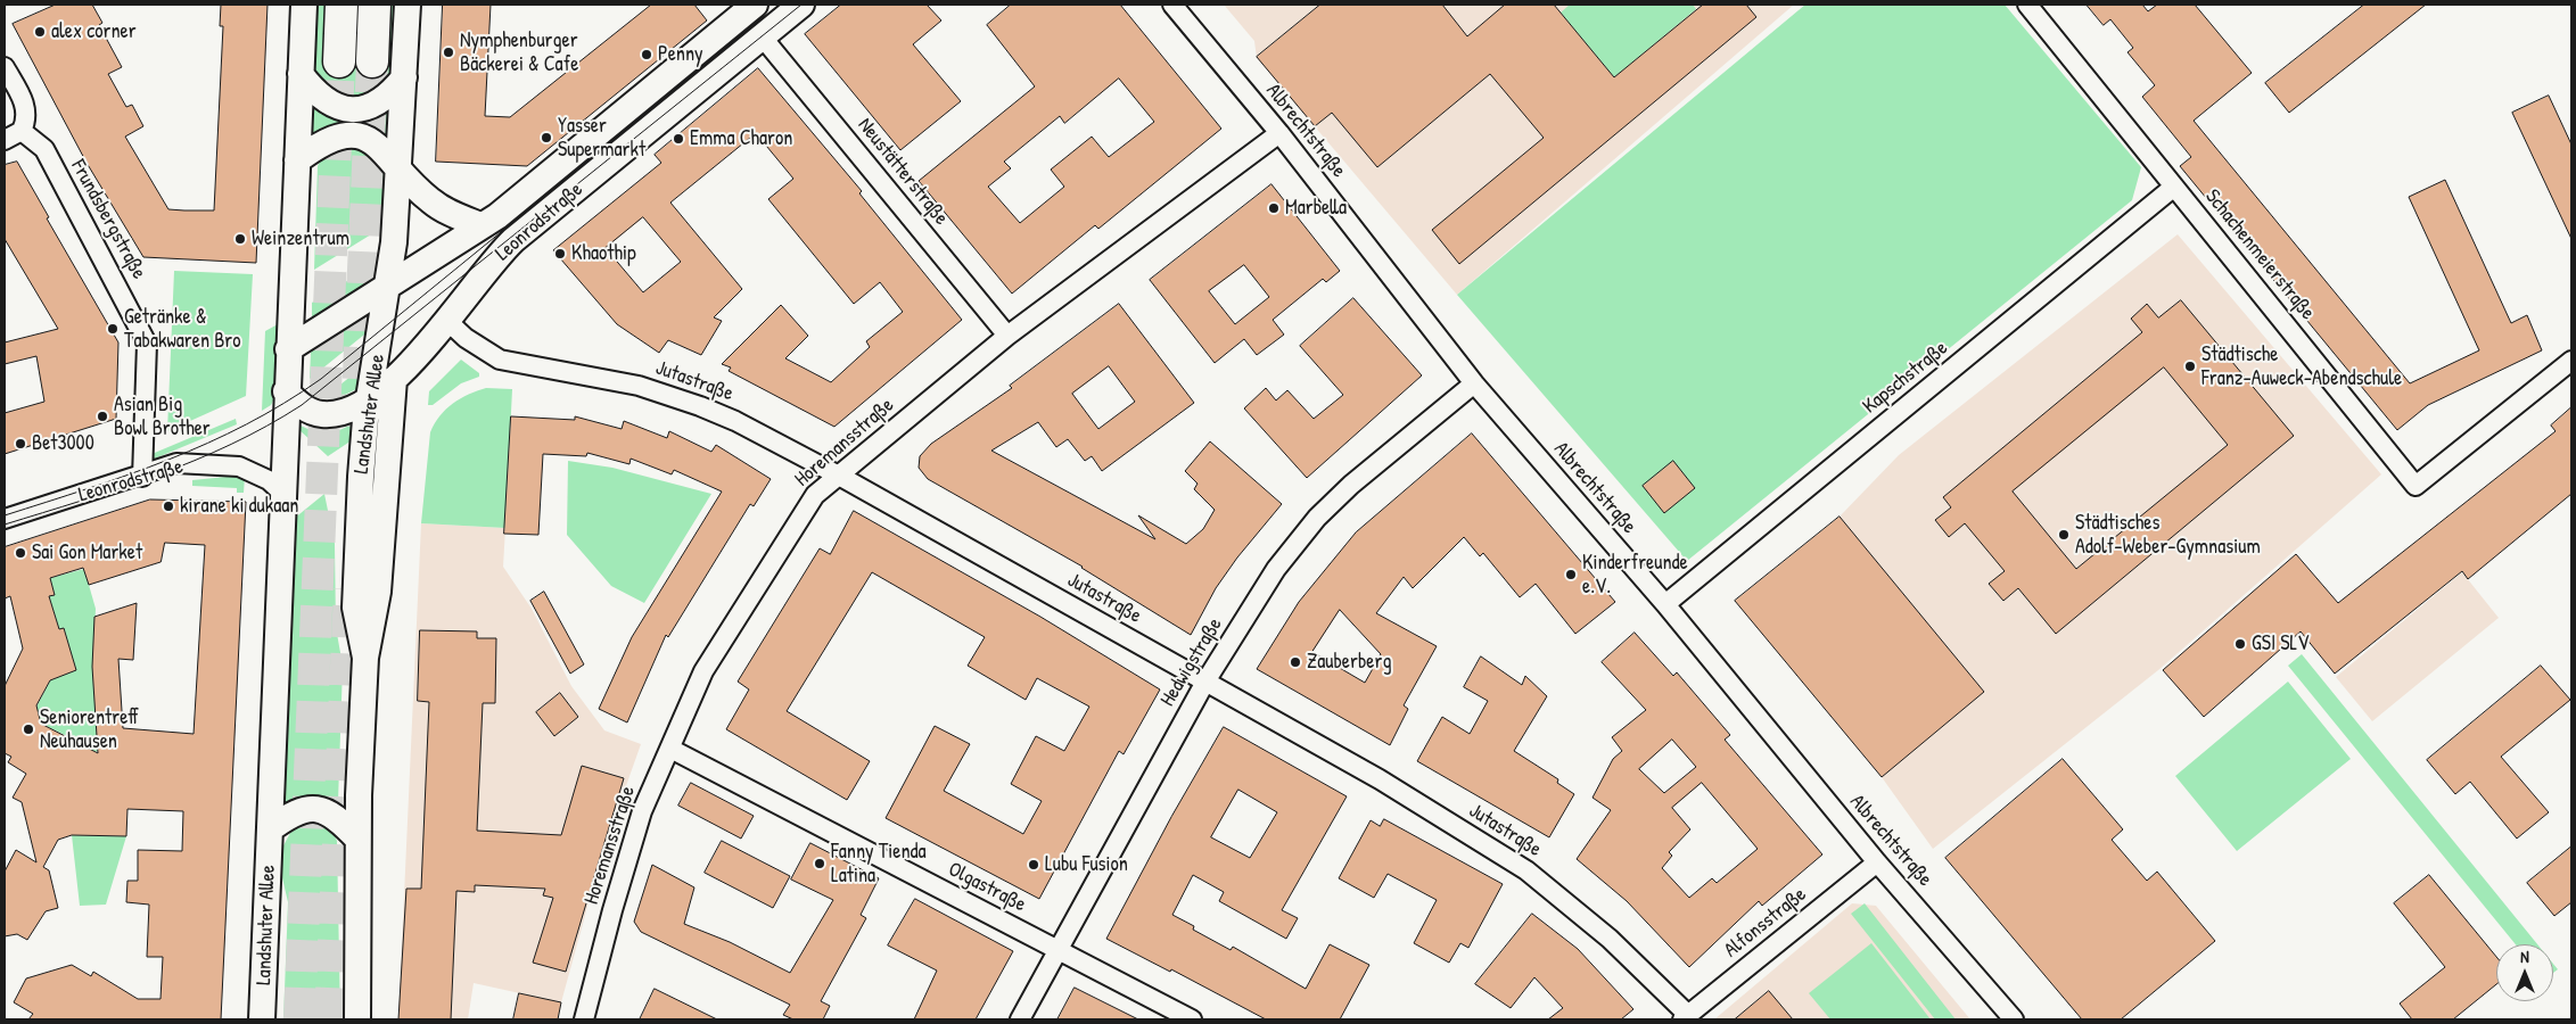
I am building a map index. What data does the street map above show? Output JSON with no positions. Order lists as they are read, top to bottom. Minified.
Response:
{"streets":{"main road":["Leonrodstraße","Landshuter Allee"],"street":["Albrechtstraße","Neustätterstraße","Frundsbergstraße","Schachenmeierstraße","Kapschstraße","Jutastraße","Horemansstraße","Hedwigstraße","Olgastraße","Alfonsstraße"]},"crossings":[["Albrechtstraße","Kapschstraße"],["Albrechtstraße","Horemansstraße"],["Albrechtstraße","Hedwigstraße"],["Albrechtstraße","Alfonsstraße"],["Neustätterstraße","Leonrodstraße"],["Neustätterstraße","Horemansstraße"],["Frundsbergstraße","Leonrodstraße"],["Leonrodstraße","Jutastraße"],["Leonrodstraße","Landshuter Allee"],["Schachenmeierstraße","Kapschstraße"],["Jutastraße","Horemansstraße"],["Jutastraße","Hedwigstraße"],["Jutastraße","Alfonsstraße"],["Horemansstraße","Olgastraße"],["Hedwigstraße","Olgastraße"]],"places":["alex corner","Nymphenburger Bäckerei & Cafe","Penny","Yasser Supermarkt","Emma Charon","Marbella","Weinzentrum","Khaothip","Getränke & Tabakwaren Bro","Städtische Franz-Auweck-Abendschule","Asian Big Bowl Brother","Bet3000","kirane ki dukaan","Städtisches Adolf-Weber-Gymnasium","Sai Gon Market","Kinderfreunde e.V.","GSI SLV","Zauberberg","Seniorentreff Neuhausen","Fanny Tienda Latina","Lubu Fusion"],"north":"top"}
